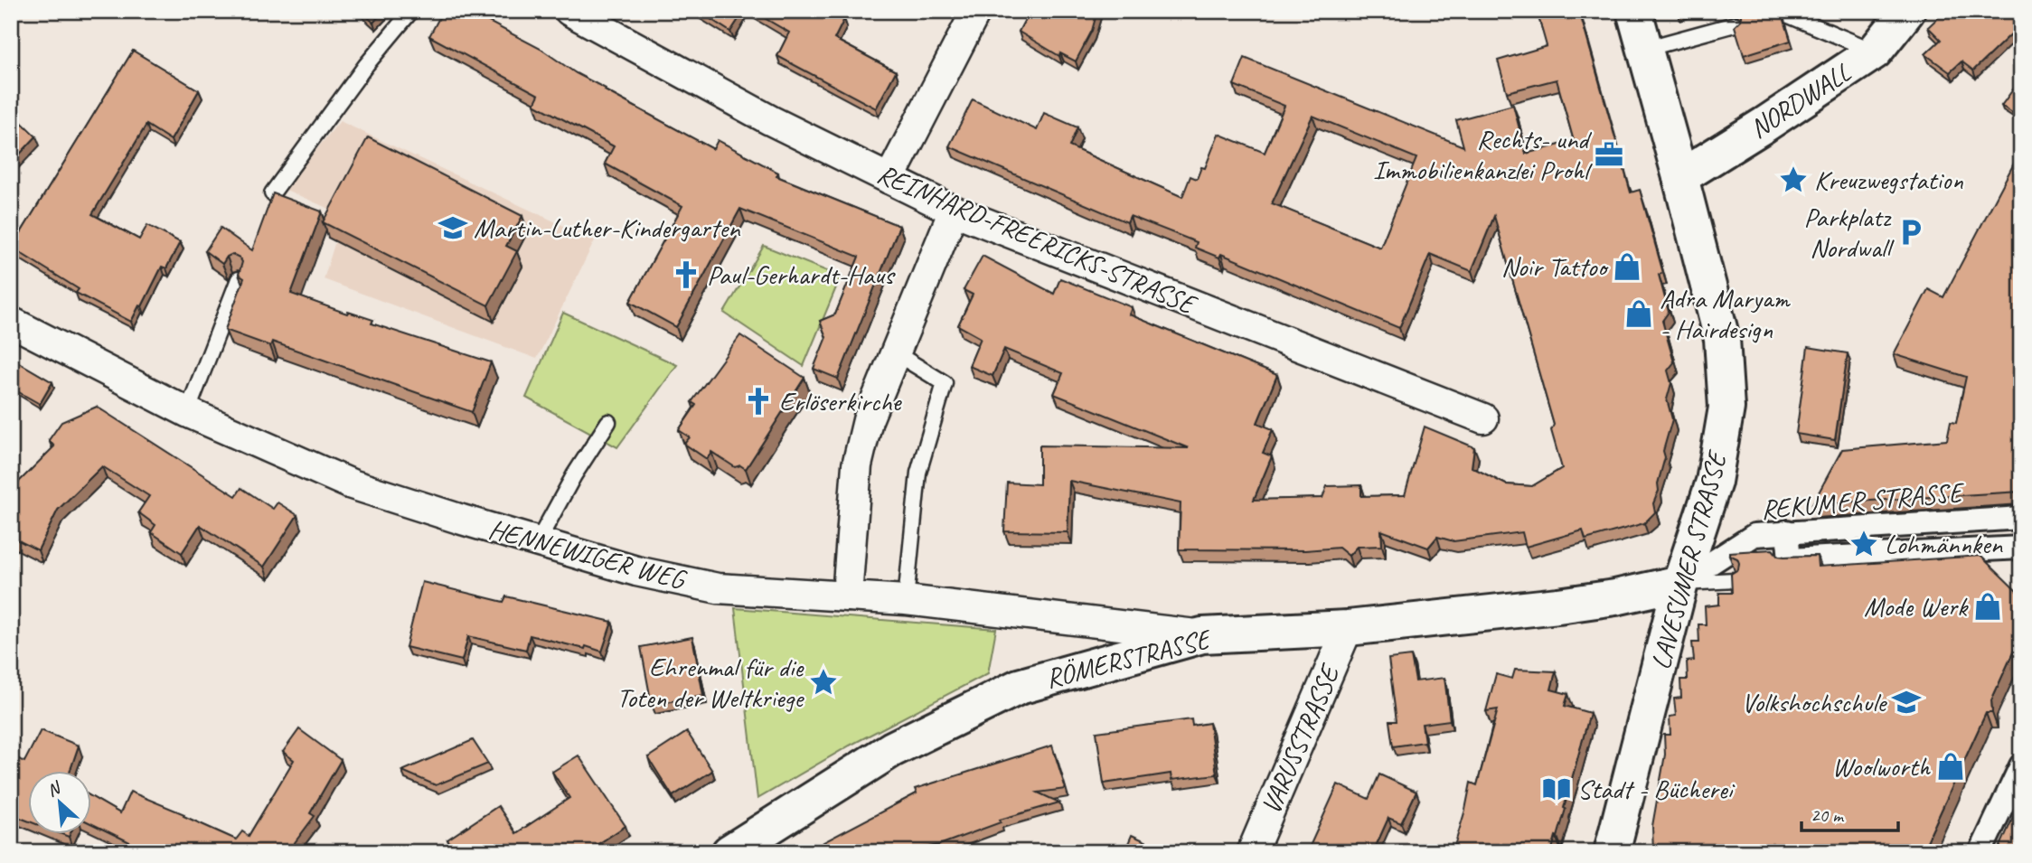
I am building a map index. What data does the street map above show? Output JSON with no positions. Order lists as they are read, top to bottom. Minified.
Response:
{"streets":{"street":["NORDWALL","REINHARD-FREERICKS-STRASSE","REKUMER STRASSE","HENNEWIGER WEG","LAVESUMER STRASSE","RÖMERSTRASSE","VARUSSTRASSE"]},"crossings":[["NORDWALL","LAVESUMER STRASSE"],["REKUMER STRASSE","LAVESUMER STRASSE"],["REKUMER STRASSE","RÖMERSTRASSE"],["HENNEWIGER WEG","RÖMERSTRASSE"],["LAVESUMER STRASSE","RÖMERSTRASSE"],["RÖMERSTRASSE","VARUSSTRASSE"]],"places":{"office":["Rechts- und Immobilienkanzlei Prohl"],"place":["Kreuzwegstation","Lohmännken","Ehrenmal für die Toten der Weltkriege"],"school or university":["Martin-Luther-Kindergarten","Volkshochschule"],"parking":["Parkplatz Nordwall"],"shop":["Noir Tattoo","Adra Maryam - Hairdesign","Mode Werk","Woolworth"],"church":["Paul-Gerhardt-Haus","Erlöserkirche"],"library":["Stadt - Bücherei"]},"scale_bar":"20 m","north":"top left"}
